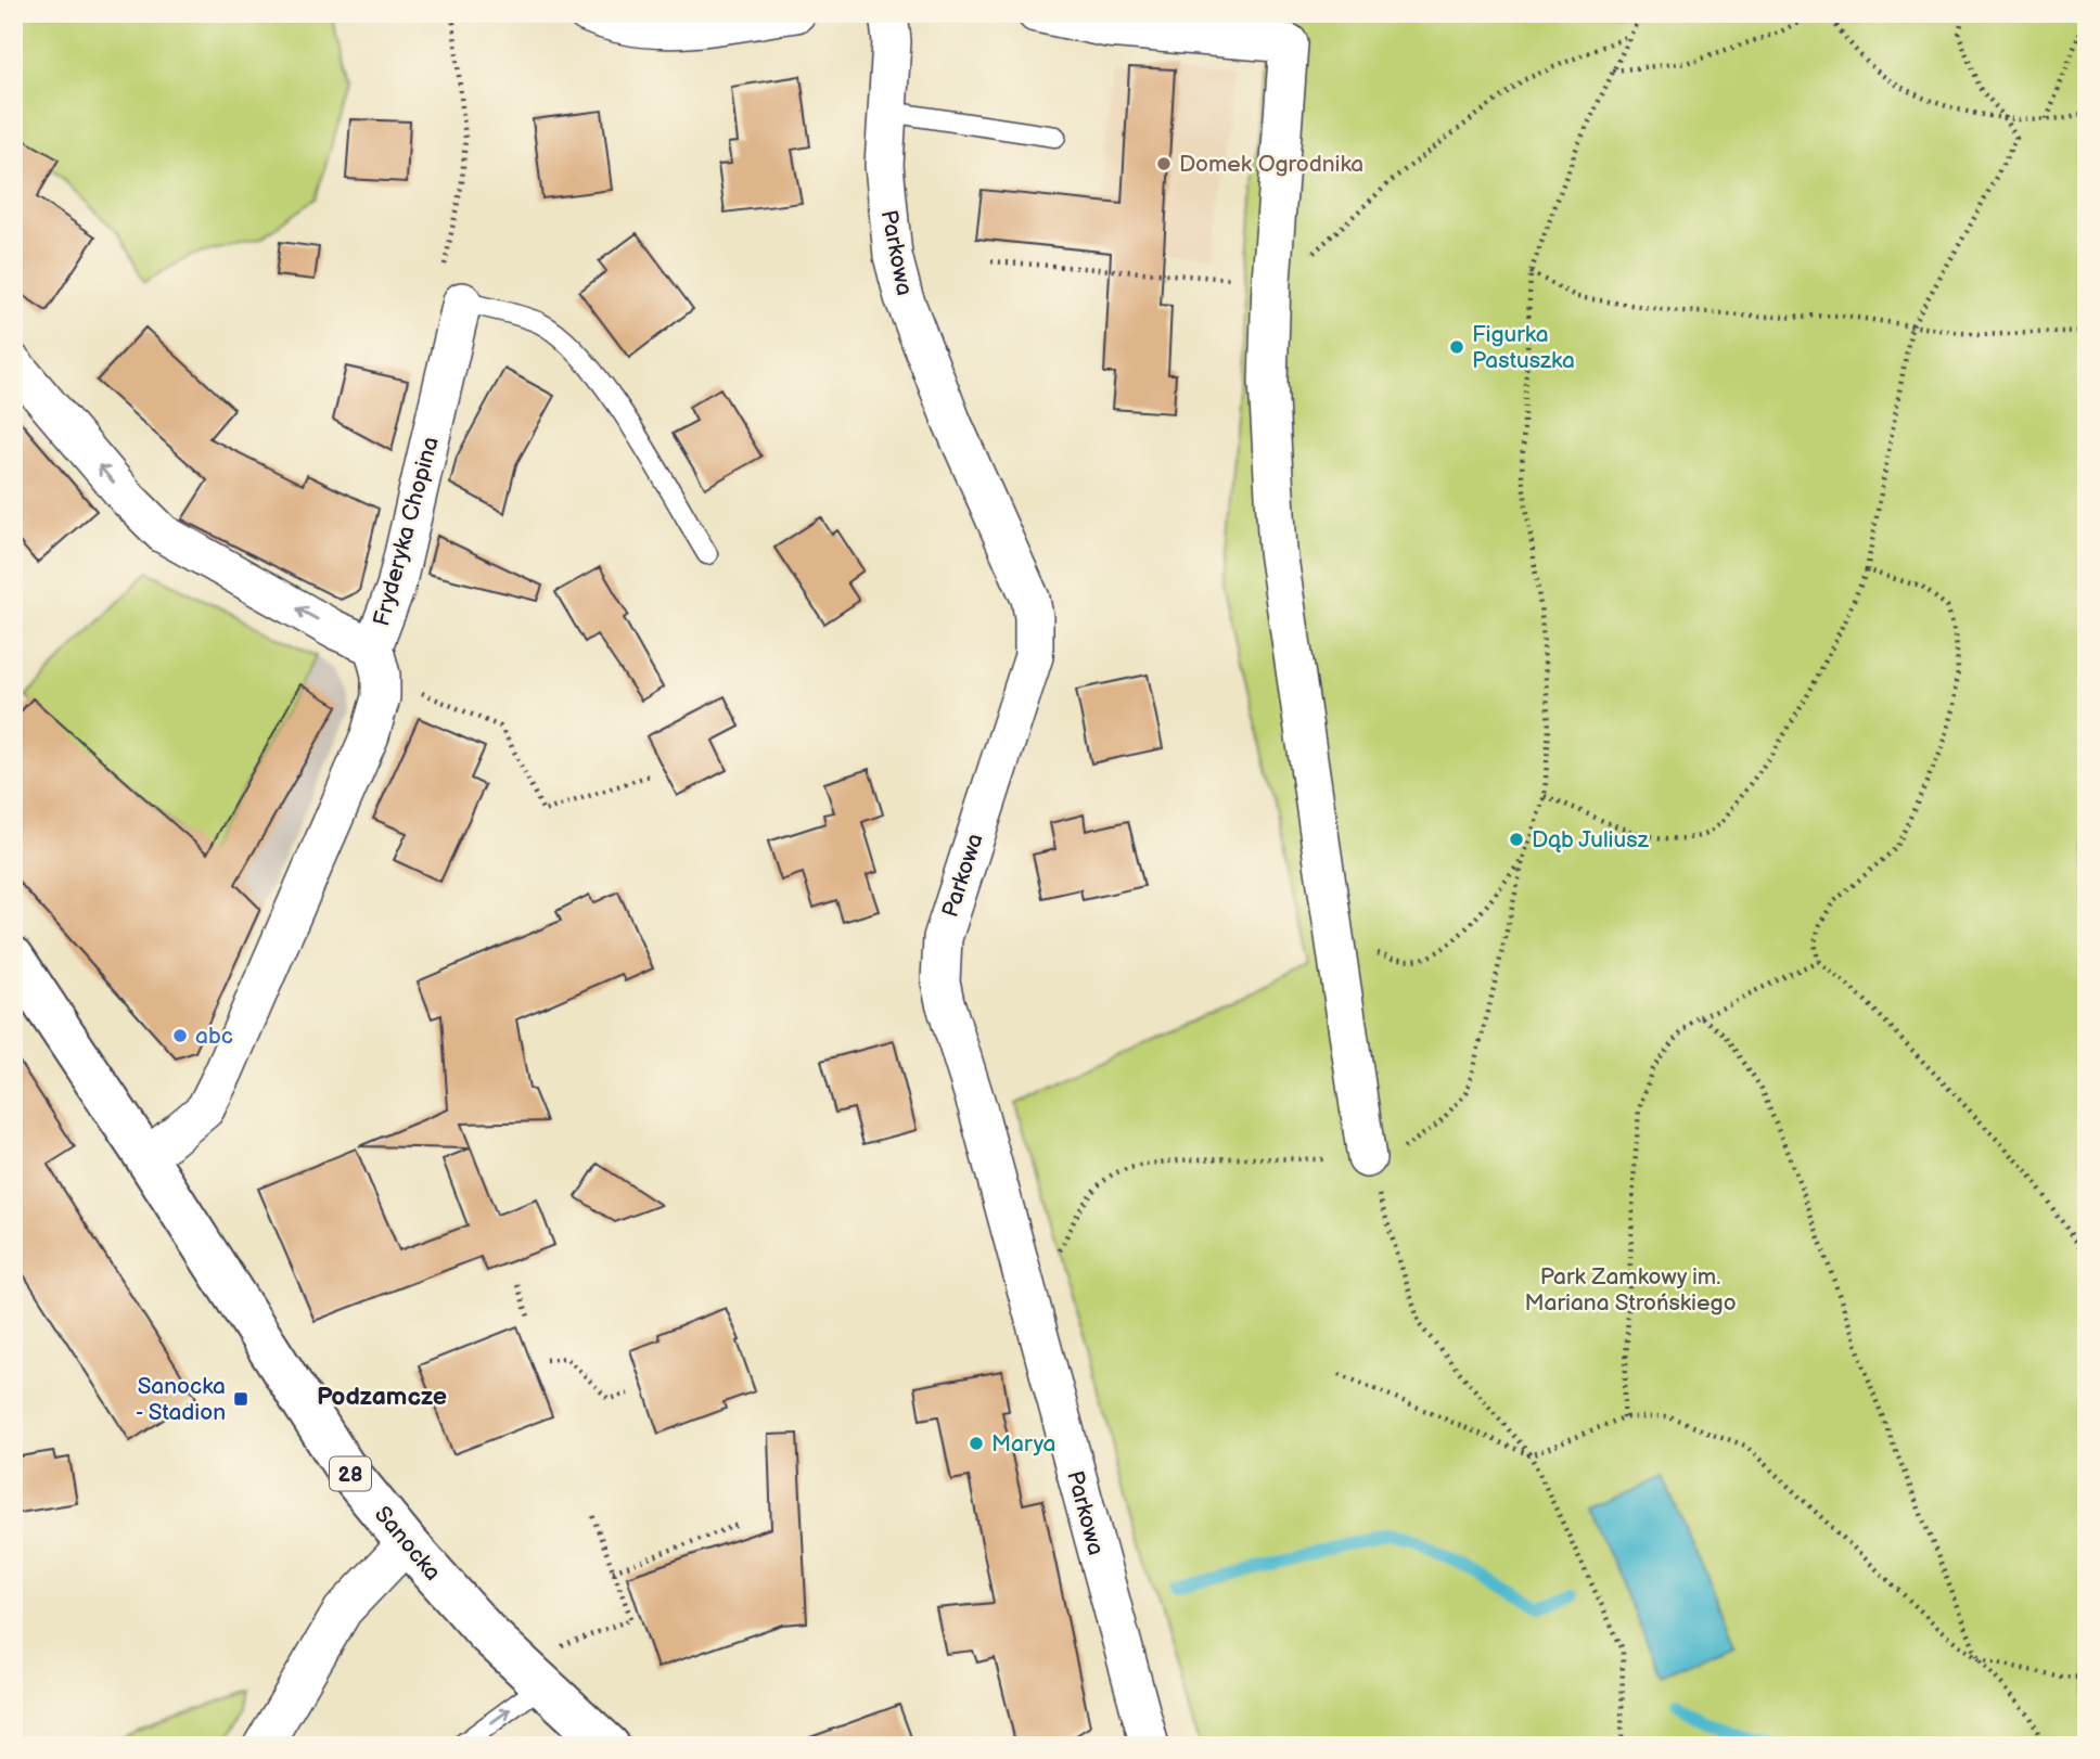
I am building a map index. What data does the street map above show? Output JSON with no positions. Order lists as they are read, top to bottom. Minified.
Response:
{"streets":{"main road":["28","Sanocka"],"street":["Parkowa","Fryderyka Chopina"]},"crossings":[["Fryderyka Chopina","28"],["Fryderyka Chopina","Sanocka"],["28","Sanocka"]],"districts":["Podzamcze"],"parks":["Park Zamkowy im. Mariana Strońskiego"],"places":{"other":["Domek Ogrodnika","Figurka Pastuszka","Dąb Juliusz","abc","Marya"],"transit":["Sanocka - Stadion"]}}
